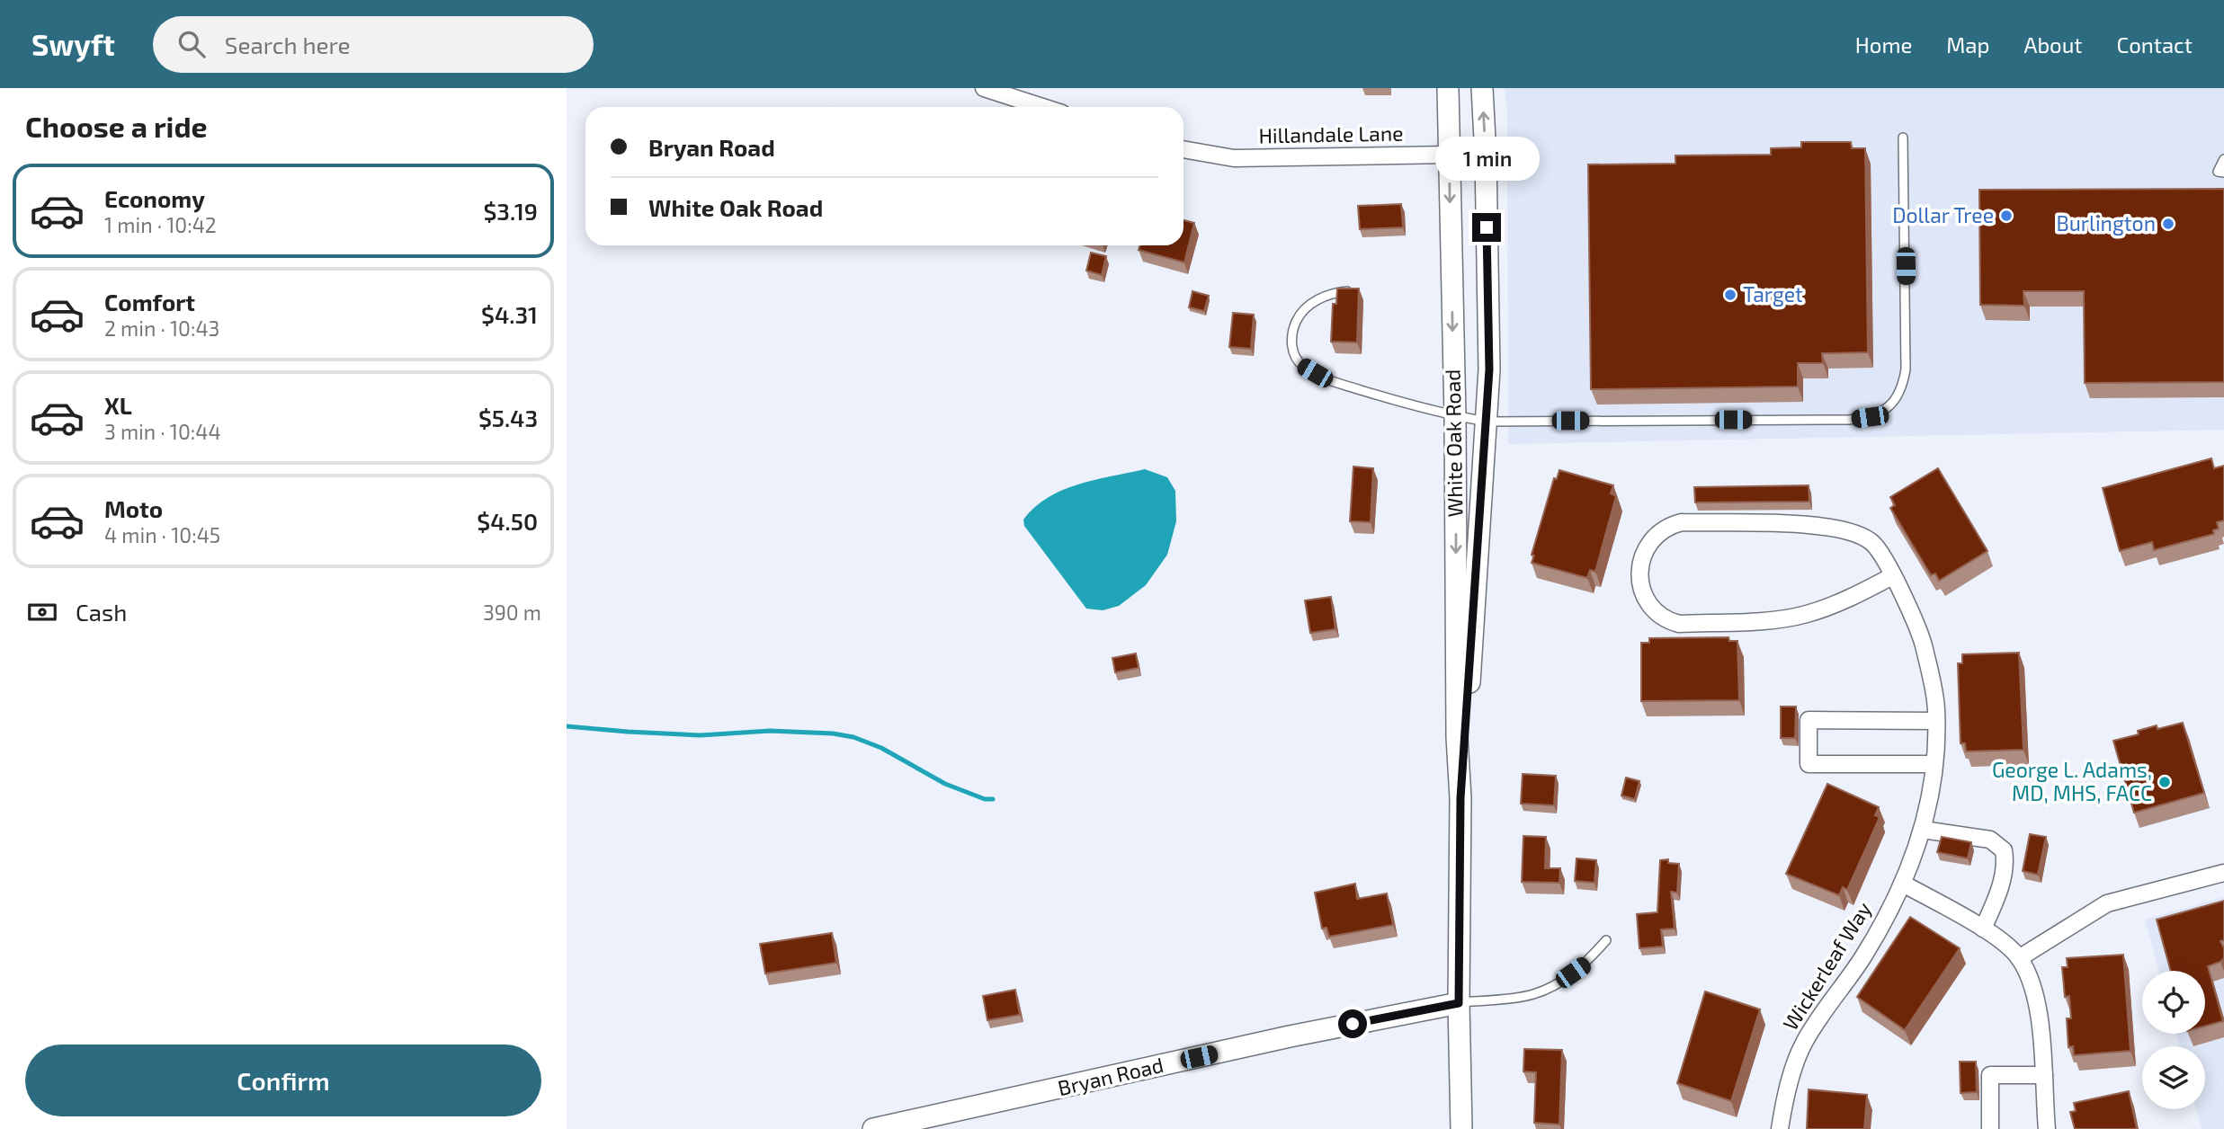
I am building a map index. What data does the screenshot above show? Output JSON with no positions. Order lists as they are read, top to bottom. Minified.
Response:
{"streets":{"street":["Hillandale Lane","White Oak Road","Wickerleaf Way","Bryan Road"]},"crossings":[["Hillandale Lane","White Oak Road"],["White Oak Road","Bryan Road"]],"places":["Dollar Tree","Burlington","Target","George L. Adams, MD, MHS, FACC"],"page":{"header":"Swyft","search":"Search here","nav":["Home","Map","About","Contact"],"heading":"Choose a ride","banner":["Bryan Road","White Oak Road"],"bubble":"1 min","list":[{"name":"Economy","note":"1 min · 10:42","value":"$3.19"},{"name":"Comfort","note":"2 min · 10:43","value":"$4.31"},{"name":"XL","note":"3 min · 10:44","value":"$5.43"},{"name":"Moto","note":"4 min · 10:45","value":"$4.50"}],"pay":["Cash","390 m"],"buttons":"Confirm"}}
